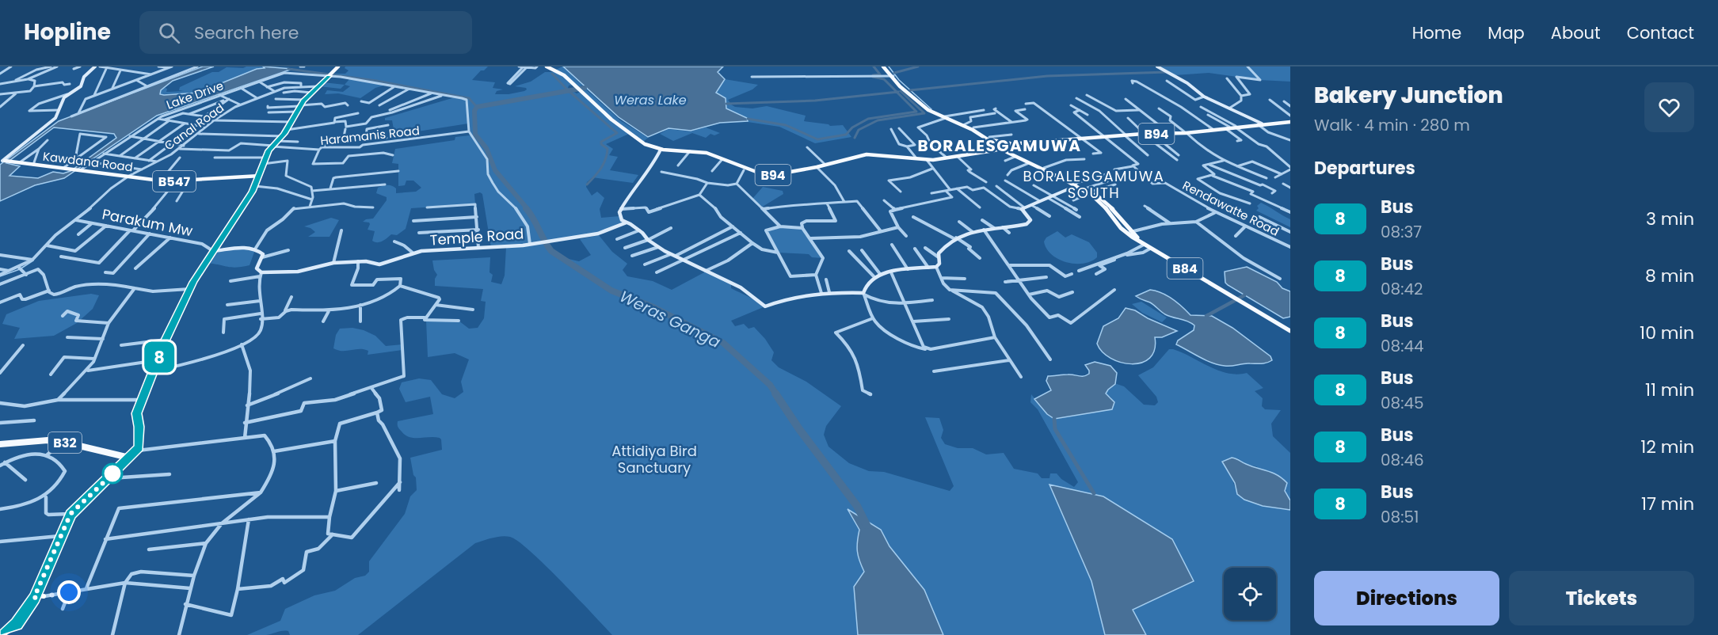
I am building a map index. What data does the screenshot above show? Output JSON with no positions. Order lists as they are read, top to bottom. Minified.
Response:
{"streets":{"main road":["B94","Kawdana Road","B547","B84","B32"],"street":["Lake Drive","Canal Road","Haramanis Road","Rendawatte Road","Parakum Mw","Temple Road"]},"crossings":[["Lake Drive","Kawdana Road"],["Canal Road","Kawdana Road"],["Canal Road","Parakum Mw"],["B94","Rendawatte Road"],["B94","B84"]],"districts":["BORALESGAMUWA","BORALESGAMUWA SOUTH"],"water":["Weras Lake","Weras Ganga"],"parks":["Attidiya Bird Sanctuary"],"lines":["bus line 8"],"page":{"header":"Hopline","search":"Search here","nav":["Home","Map","About","Contact"],"on_map":"8","heading":[["Bakery Junction","Walk · 4 min · 280 m"],"Departures"],"list":[{"mark":"8","name":"Bus","note":"08:37","value":"3 min"},{"mark":"8","name":"Bus","note":"08:42","value":"8 min"},{"mark":"8","name":"Bus","note":"08:44","value":"10 min"},{"mark":"8","name":"Bus","note":"08:45","value":"11 min"},{"mark":"8","name":"Bus","note":"08:46","value":"12 min"},{"mark":"8","name":"Bus","note":"08:51","value":"17 min"}],"buttons":["Directions","Tickets"]}}
